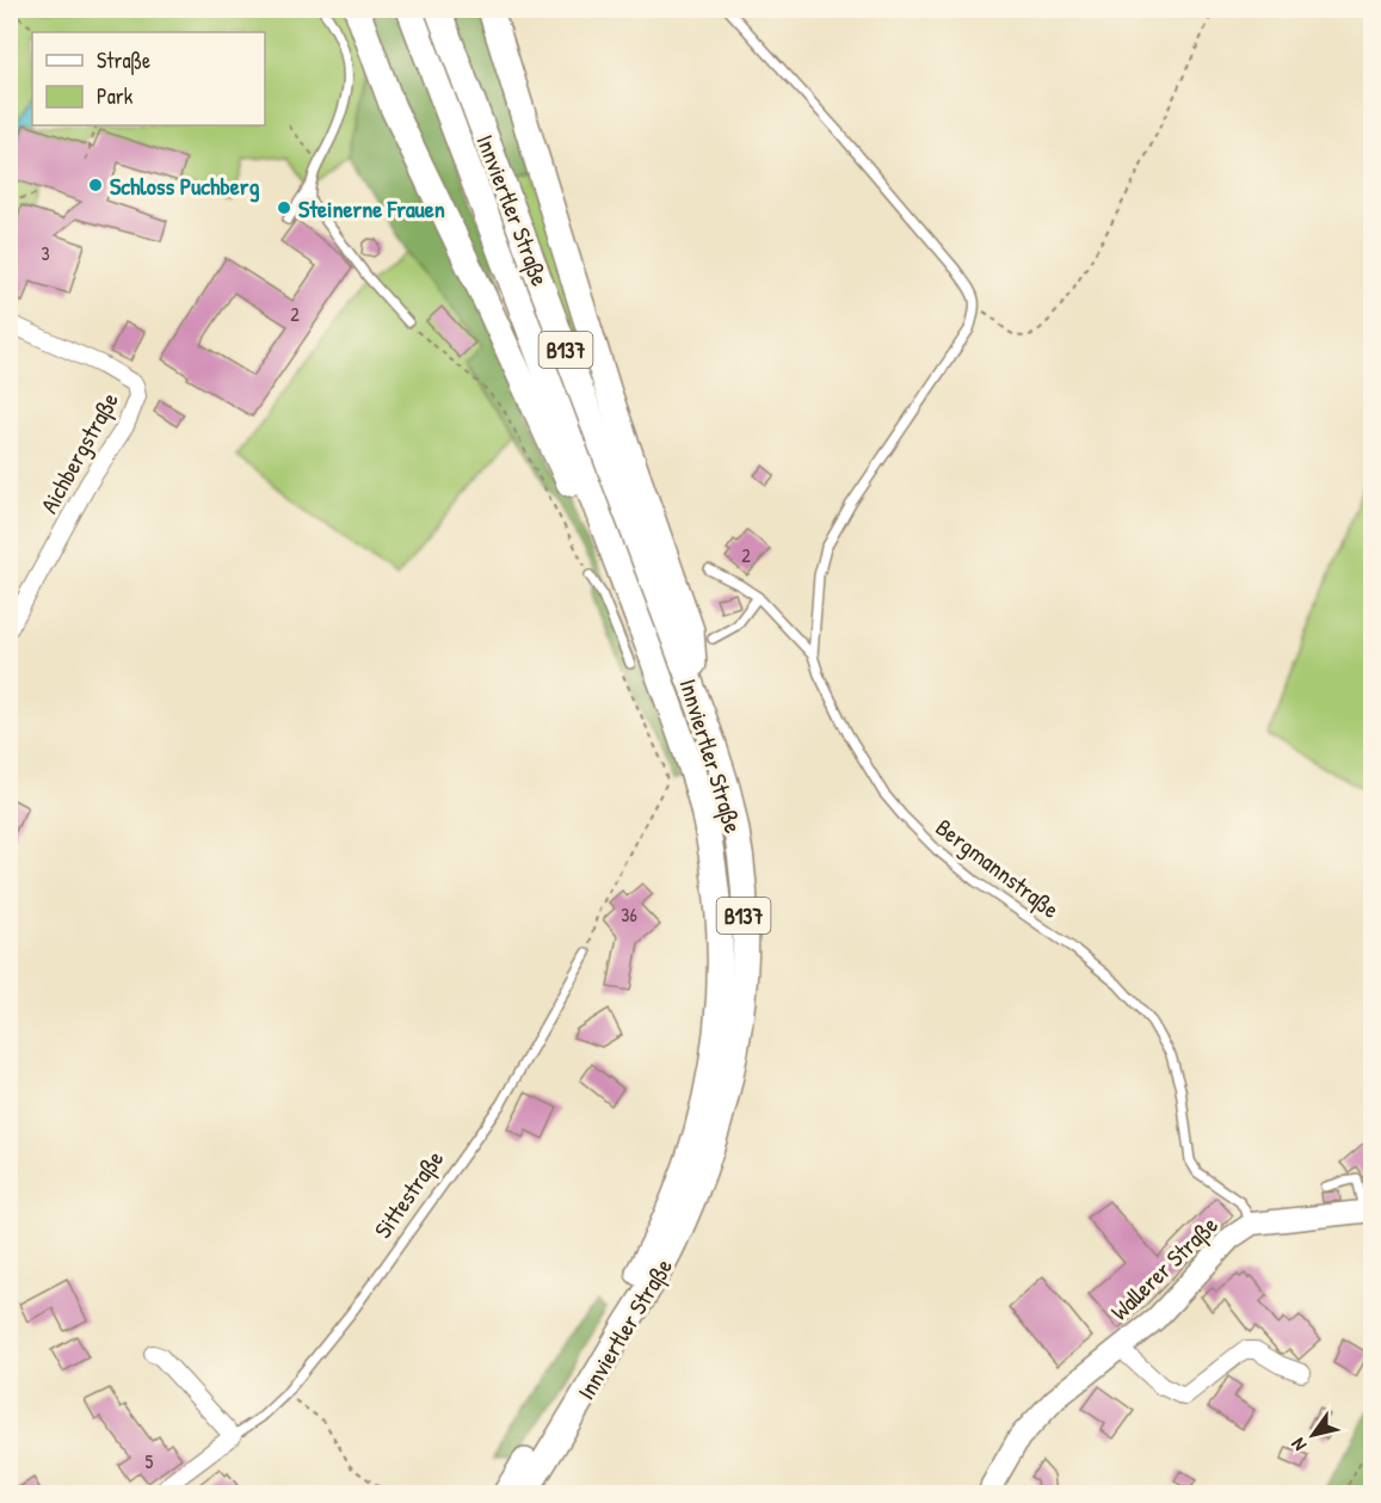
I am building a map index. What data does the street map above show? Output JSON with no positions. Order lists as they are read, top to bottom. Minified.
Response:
{"streets":{"main road":["Innviertler Straße","B137"],"street":["Aichbergstraße","Sittestraße","Wallerer Straße"],"lane":["Bergmannstraße"]},"crossings":[["Bergmannstraße","Wallerer Straße"]],"places":["Schloss Puchberg","Steinerne Frauen"],"house_numbers":["3","2","2","36","5"],"legend":["Straße","Park"],"north":"bottom left"}
